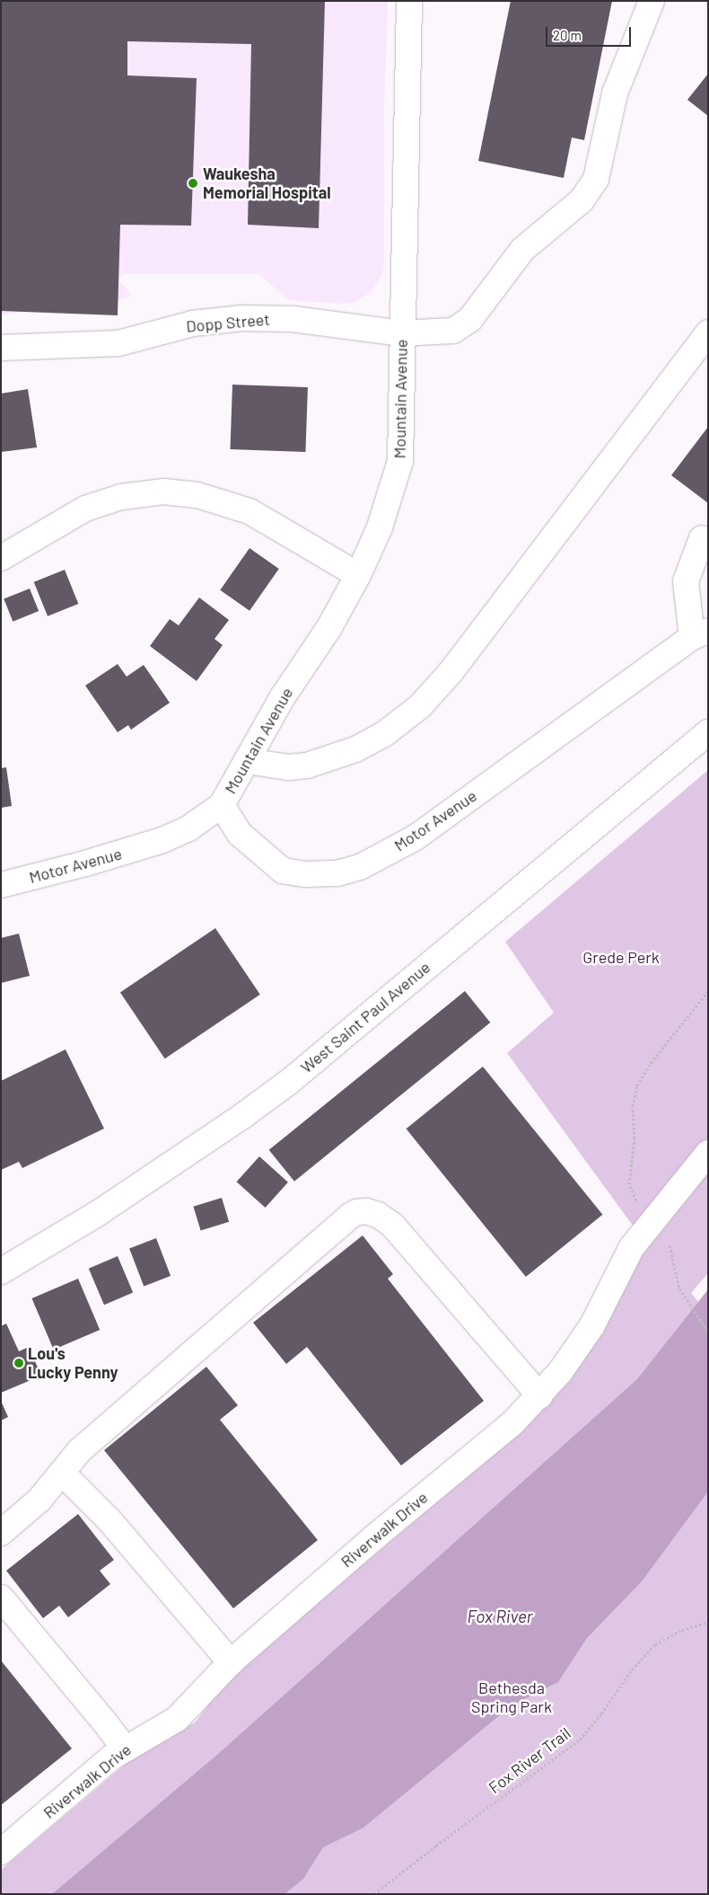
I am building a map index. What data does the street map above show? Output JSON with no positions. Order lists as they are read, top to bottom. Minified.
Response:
{"streets":{"street":["Dopp Street","Mountain Avenue","Motor Avenue","West Saint Paul Avenue","Riverwalk Drive"],"path":["Fox River Trail"]},"crossings":[["Dopp Street","Mountain Avenue"],["Mountain Avenue","Motor Avenue"]],"water":["Fox River"],"parks":["Grede Perk","Bethesda Spring Park"],"places":["Waukesha Memorial Hospital","Lou's Lucky Penny"],"scale_bar":"20 m"}
